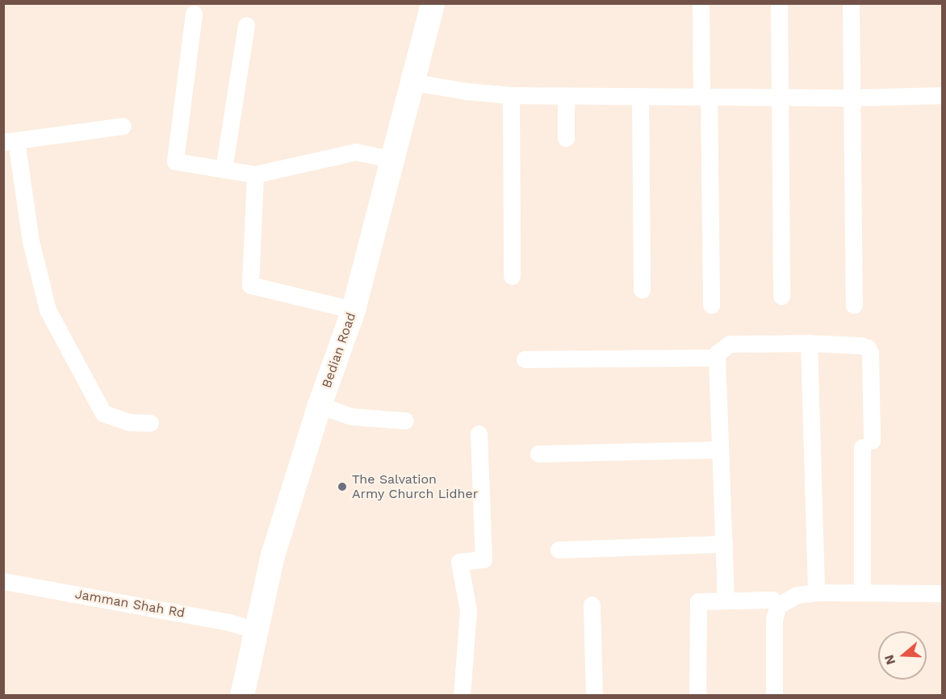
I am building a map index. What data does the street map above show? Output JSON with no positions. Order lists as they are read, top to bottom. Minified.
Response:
{"streets":{"main road":["Bedian Road"],"street":["Jamman Shah Rd"]},"crossings":[["Bedian Road","Jamman Shah Rd"]],"places":["The Salvation Army Church Lidher"],"north":"left"}
